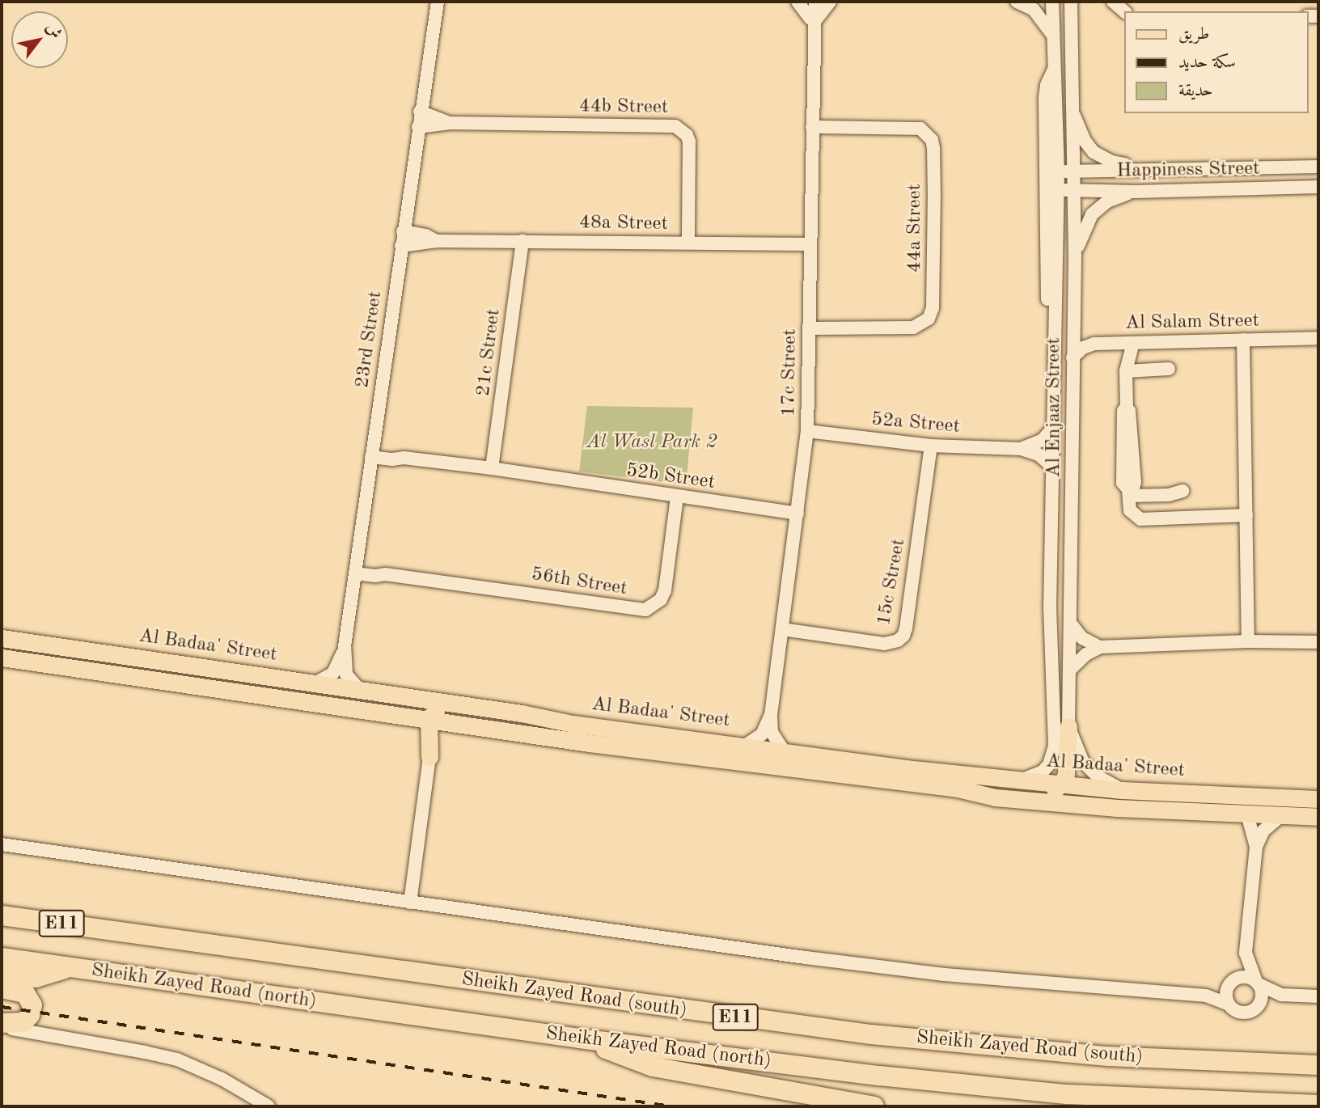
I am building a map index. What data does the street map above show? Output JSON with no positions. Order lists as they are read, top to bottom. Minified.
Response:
{"streets":{"highway":["E11","Sheikh Zayed Road (north)","Sheikh Zayed Road (south)"],"main road":["Al Badaa' Street"],"street":["44b Street","Happiness Street","48a Street","44a Street","Al Salam Street","23rd Street","21c Street","17c Street","Al Enjaaz Street","52a Street","52b Street","56th Street","15c Street"]},"crossings":[["44b Street","48a Street"],["44b Street","23rd Street"],["Happiness Street","Al Enjaaz Street"],["48a Street","23rd Street"],["48a Street","21c Street"],["48a Street","17c Street"],["44a Street","17c Street"],["Al Salam Street","Al Enjaaz Street"],["23rd Street","52b Street"],["23rd Street","56th Street"],["23rd Street","Al Badaa' Street"],["21c Street","52b Street"],["17c Street","52a Street"],["17c Street","52b Street"],["17c Street","15c Street"],["17c Street","Al Badaa' Street"],["Al Enjaaz Street","52a Street"],["Al Enjaaz Street","Al Badaa' Street"],["52a Street","15c Street"],["52b Street","56th Street"]],"parks":["Al Wasl Park 2"],"legend":["طريق","سكة حديد","حديقة"],"north":"top right"}
